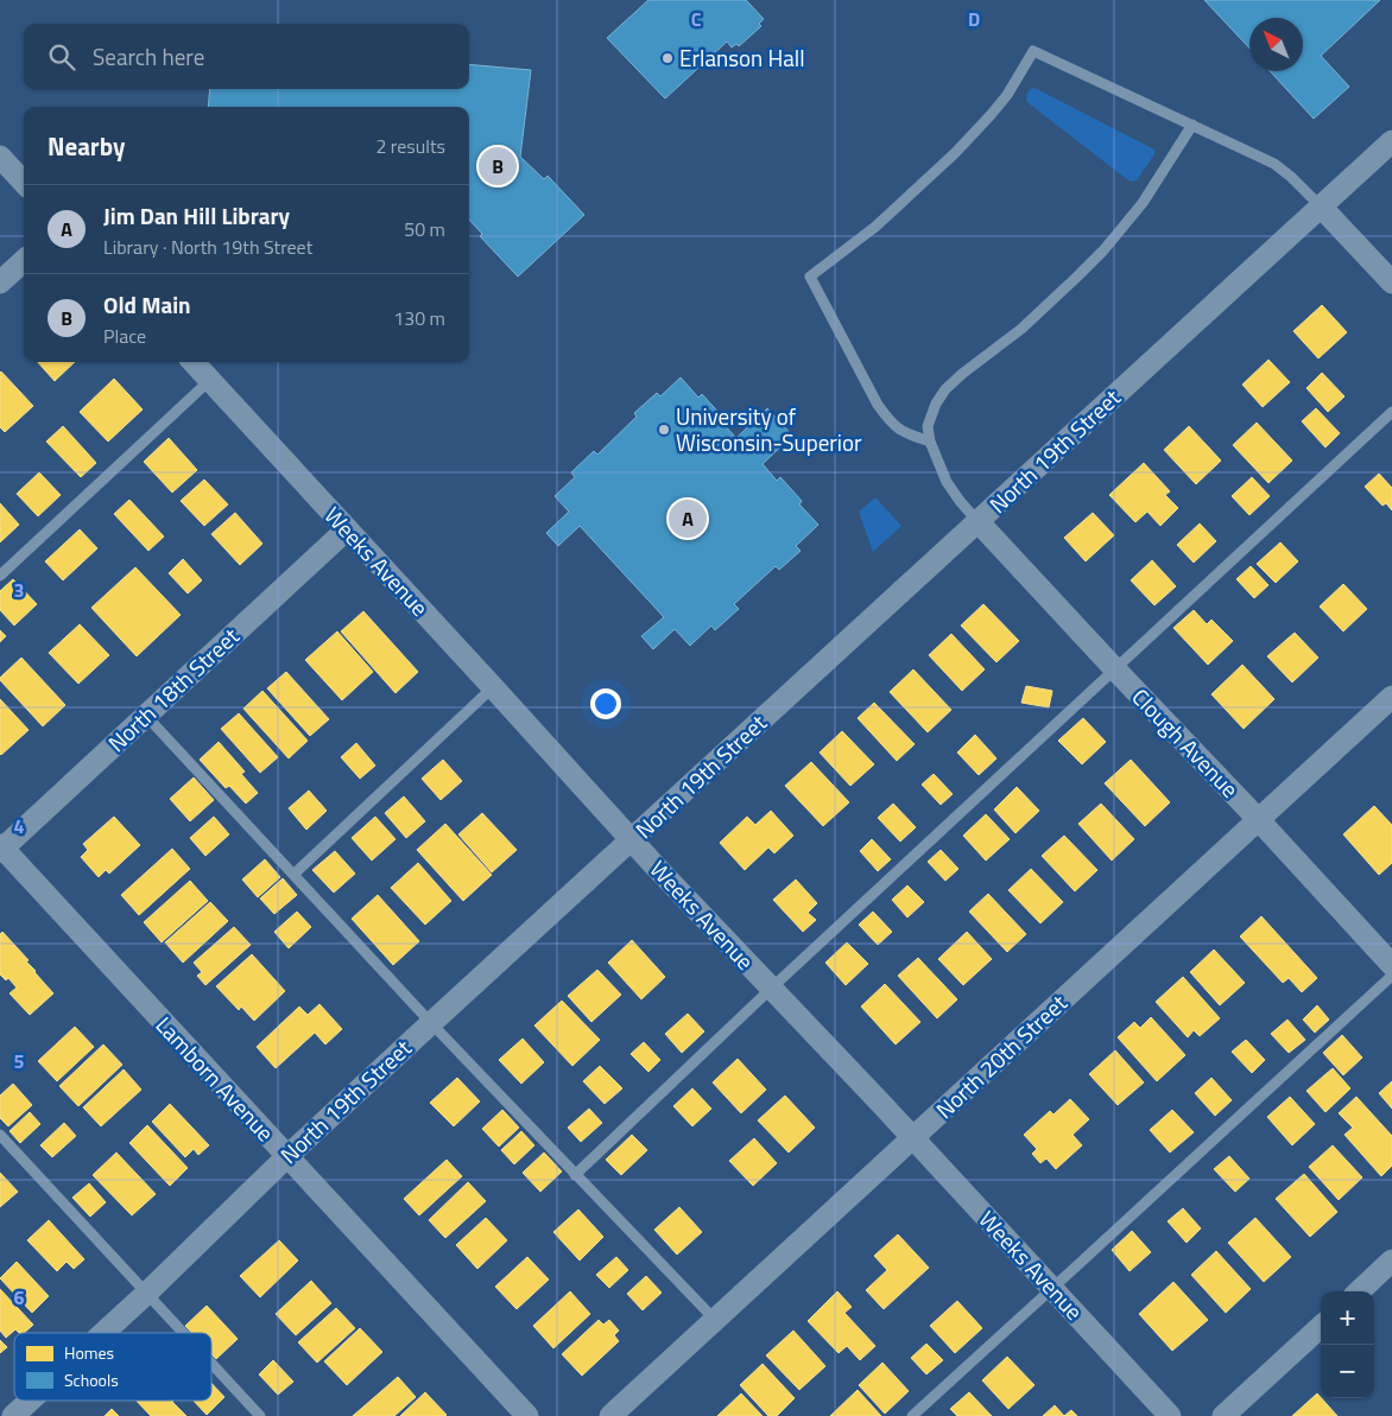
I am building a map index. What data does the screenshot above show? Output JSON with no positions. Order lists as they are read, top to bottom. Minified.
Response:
{"streets":{"street":["North 19th Street","Weeks Avenue","North 18th Street","Clough Avenue","North 20th Street","Lamborn Avenue"]},"crossings":[["North 19th Street","Weeks Avenue"],["North 19th Street","Clough Avenue"],["North 19th Street","Lamborn Avenue"],["Weeks Avenue","North 18th Street"],["Weeks Avenue","North 20th Street"],["North 18th Street","Lamborn Avenue"],["Clough Avenue","North 20th Street"]],"places":["Erlanson Hall","University of Wisconsin-Superior"],"legend":["Homes","Schools"],"north":"top left","page":{"search":"Search here","heading":["Nearby","2 results"],"pins":["B","A"],"list":[{"mark":"A","name":"Jim Dan Hill Library","note":"Library · North 19th Street","value":"50 m"},{"mark":"B","name":"Old Main","note":"Place","value":"130 m"}],"map_buttons":["+","−"]},"grid":{"columns":["C","D"],"rows":["3","4","5","6"]}}
